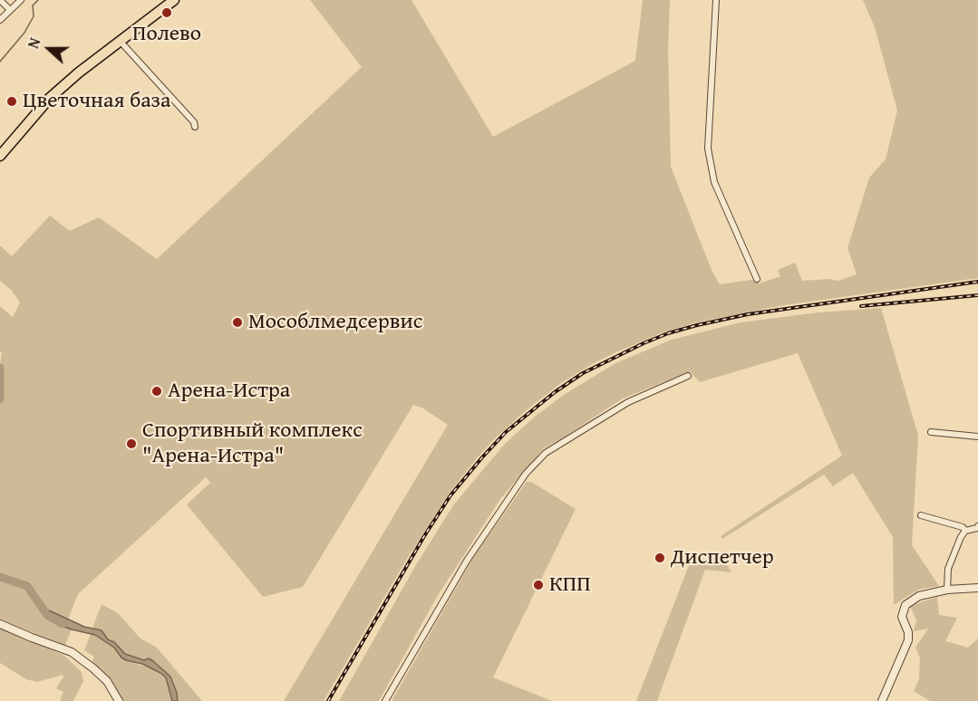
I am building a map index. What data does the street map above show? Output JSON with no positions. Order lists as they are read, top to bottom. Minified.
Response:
{"places":["Полево","Цветочная база","Мособлмедсервис","Арена-Истра","Спортивный комплекс \"Арена-Истра\"","Диспетчер","КПП"],"north":"left"}
